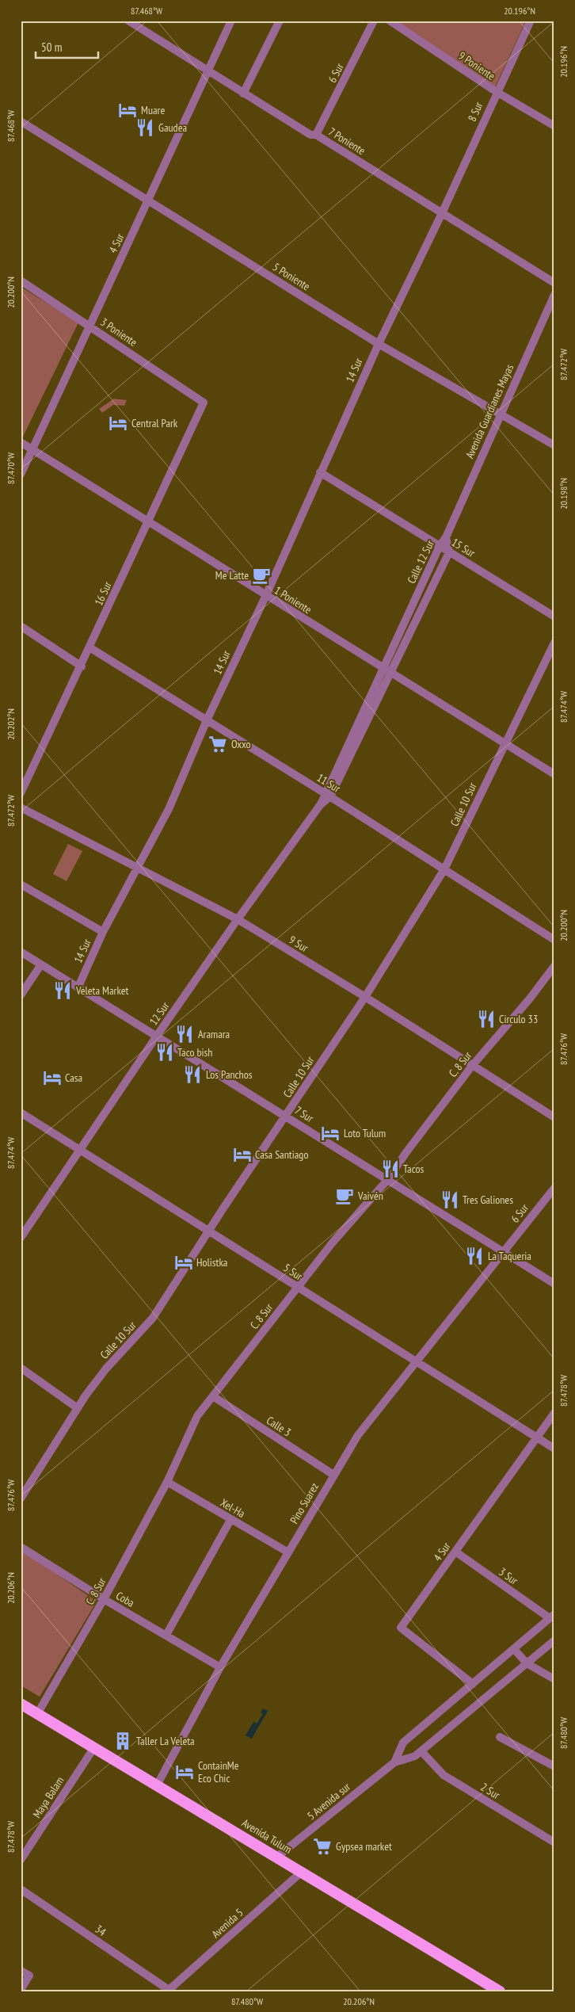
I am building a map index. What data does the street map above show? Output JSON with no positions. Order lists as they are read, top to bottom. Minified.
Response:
{"streets":{"highway":["Avenida Tulum"],"street":["9 Poniente","6 Sur","8 Sur","7 Poniente","4 Sur","5 Poniente","3 Poniente","14 Sur","Avenida Guardianes Mayas","15 Sur","Calle 12 Sur","16 Sur","1 Poniente","11 Sur","Calle 10 Sur","9 Sur","12 Sur","C. 8 Sur","7 Sur","5 Sur","Calle 3","Pino Suarez","Xel-Ha","3 Sur","Coba","2 Sur","Maya Balam","5 Avenida sur","Avenida 5","34"]},"crossings":[["9 Poniente","8 Sur"],["6 Sur","7 Poniente"],["6 Sur","7 Sur"],["6 Sur","Pino Suarez"],["8 Sur","7 Poniente"],["8 Sur","5 Poniente"],["8 Sur","14 Sur"],["7 Poniente","4 Sur"],["4 Sur","5 Poniente"],["4 Sur","3 Poniente"],["4 Sur","1 Poniente"],["4 Sur","5 Sur"],["4 Sur","3 Sur"],["5 Poniente","14 Sur"],["5 Poniente","Avenida Guardianes Mayas"],["3 Poniente","16 Sur"],["14 Sur","15 Sur"],["14 Sur","1 Poniente"],["14 Sur","11 Sur"],["14 Sur","9 Sur"],["14 Sur","7 Sur"],["Avenida Guardianes Mayas","Calle 12 Sur"],["15 Sur","Calle 12 Sur"],["Calle 12 Sur","1 Poniente"],["Calle 12 Sur","11 Sur"],["Calle 12 Sur","12 Sur"],["16 Sur","1 Poniente"],["16 Sur","11 Sur"],["1 Poniente","Calle 10 Sur"],["11 Sur","Calle 10 Sur"],["Calle 10 Sur","9 Sur"],["Calle 10 Sur","7 Sur"],["Calle 10 Sur","5 Sur"],["9 Sur","12 Sur"],["9 Sur","C. 8 Sur"],["12 Sur","7 Sur"],["12 Sur","5 Sur"],["C. 8 Sur","7 Sur"],["C. 8 Sur","5 Sur"],["C. 8 Sur","Calle 3"],["C. 8 Sur","Xel-Ha"],["C. 8 Sur","Coba"],["C. 8 Sur","Avenida Tulum"],["7 Sur","Pino Suarez"],["5 Sur","Pino Suarez"],["Calle 3","Pino Suarez"],["Pino Suarez","Xel-Ha"],["Pino Suarez","Coba"],["Pino Suarez","Avenida Tulum"],["Maya Balam","Avenida Tulum"],["5 Avenida sur","Avenida Tulum"],["Avenida Tulum","Avenida 5"],["Avenida 5","34"]],"places":{"hotel":["Muare","Central Park","Casa","Loto Tulum","Casa Santiago","Holistka","ContainMe Eco Chic"],"restaurant":["Gaudea","Veleta Market","Circulo 33","Aramara","Taco bish","Los Panchos","Tacos","Tres Galiones","La Taqueria"],"cafe":["Me Latte","Vaivén"],"supermarket":["Oxxo","Gypsea market"],"building":["Taller La Veleta"]},"scale_bar":"50 m","coordinates":["87.468°W","20.196°N","20.200°N","87.472°W","87.470°W","20.198°N","87.474°W","20.202°N","87.476°W","87.478°W","20.206°N","87.480°W"]}
